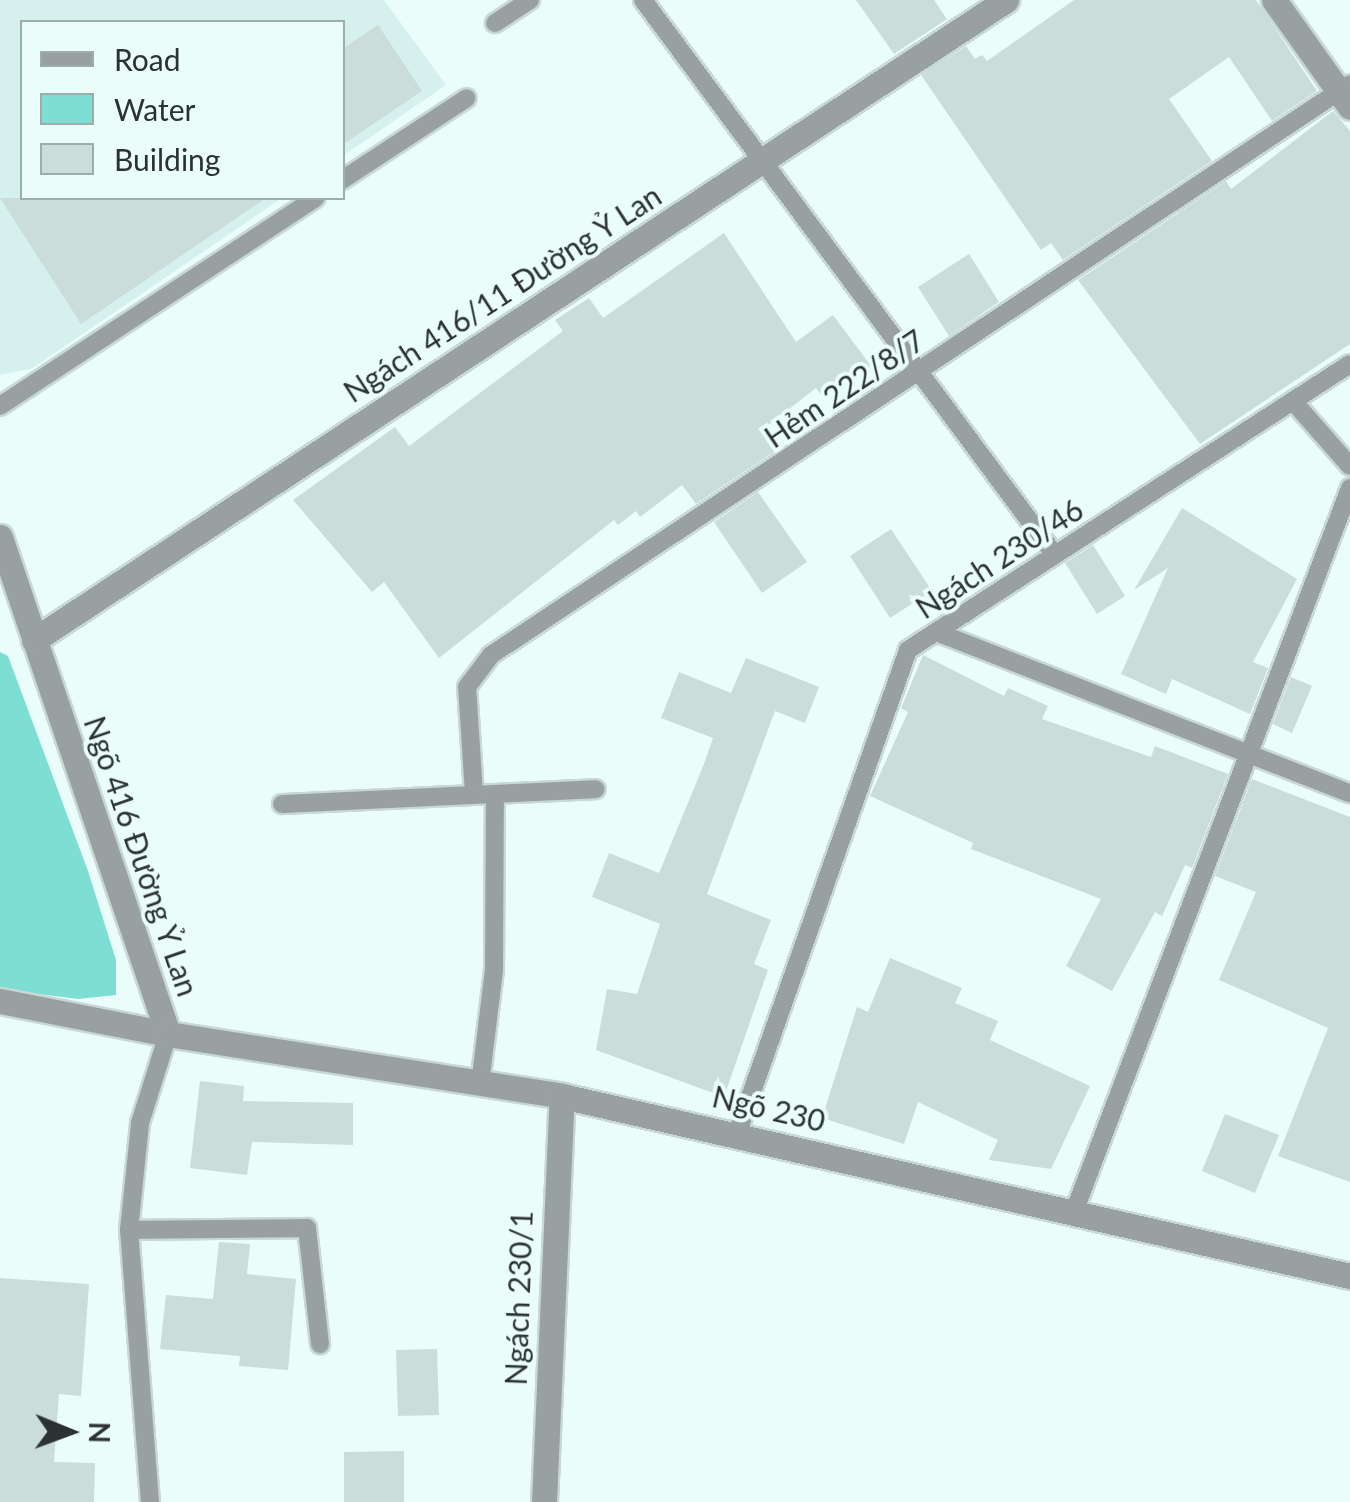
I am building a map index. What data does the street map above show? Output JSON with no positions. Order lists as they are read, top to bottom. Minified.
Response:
{"streets":{"street":["Ngách 416/11 Đường Ỷ Lan","Ngõ 416 Đường Ỷ Lan","Ngõ 230","Ngách 230/1"],"lane":["Hẻm 222/8/7","Ngách 230/46"]},"crossings":[["Ngách 416/11 Đường Ỷ Lan","Ngõ 416 Đường Ỷ Lan"],["Ngách 230/46","Ngõ 230"],["Ngõ 416 Đường Ỷ Lan","Ngõ 230"],["Ngõ 230","Ngách 230/1"]],"legend":["Road","Water","Building"],"north":"right"}
